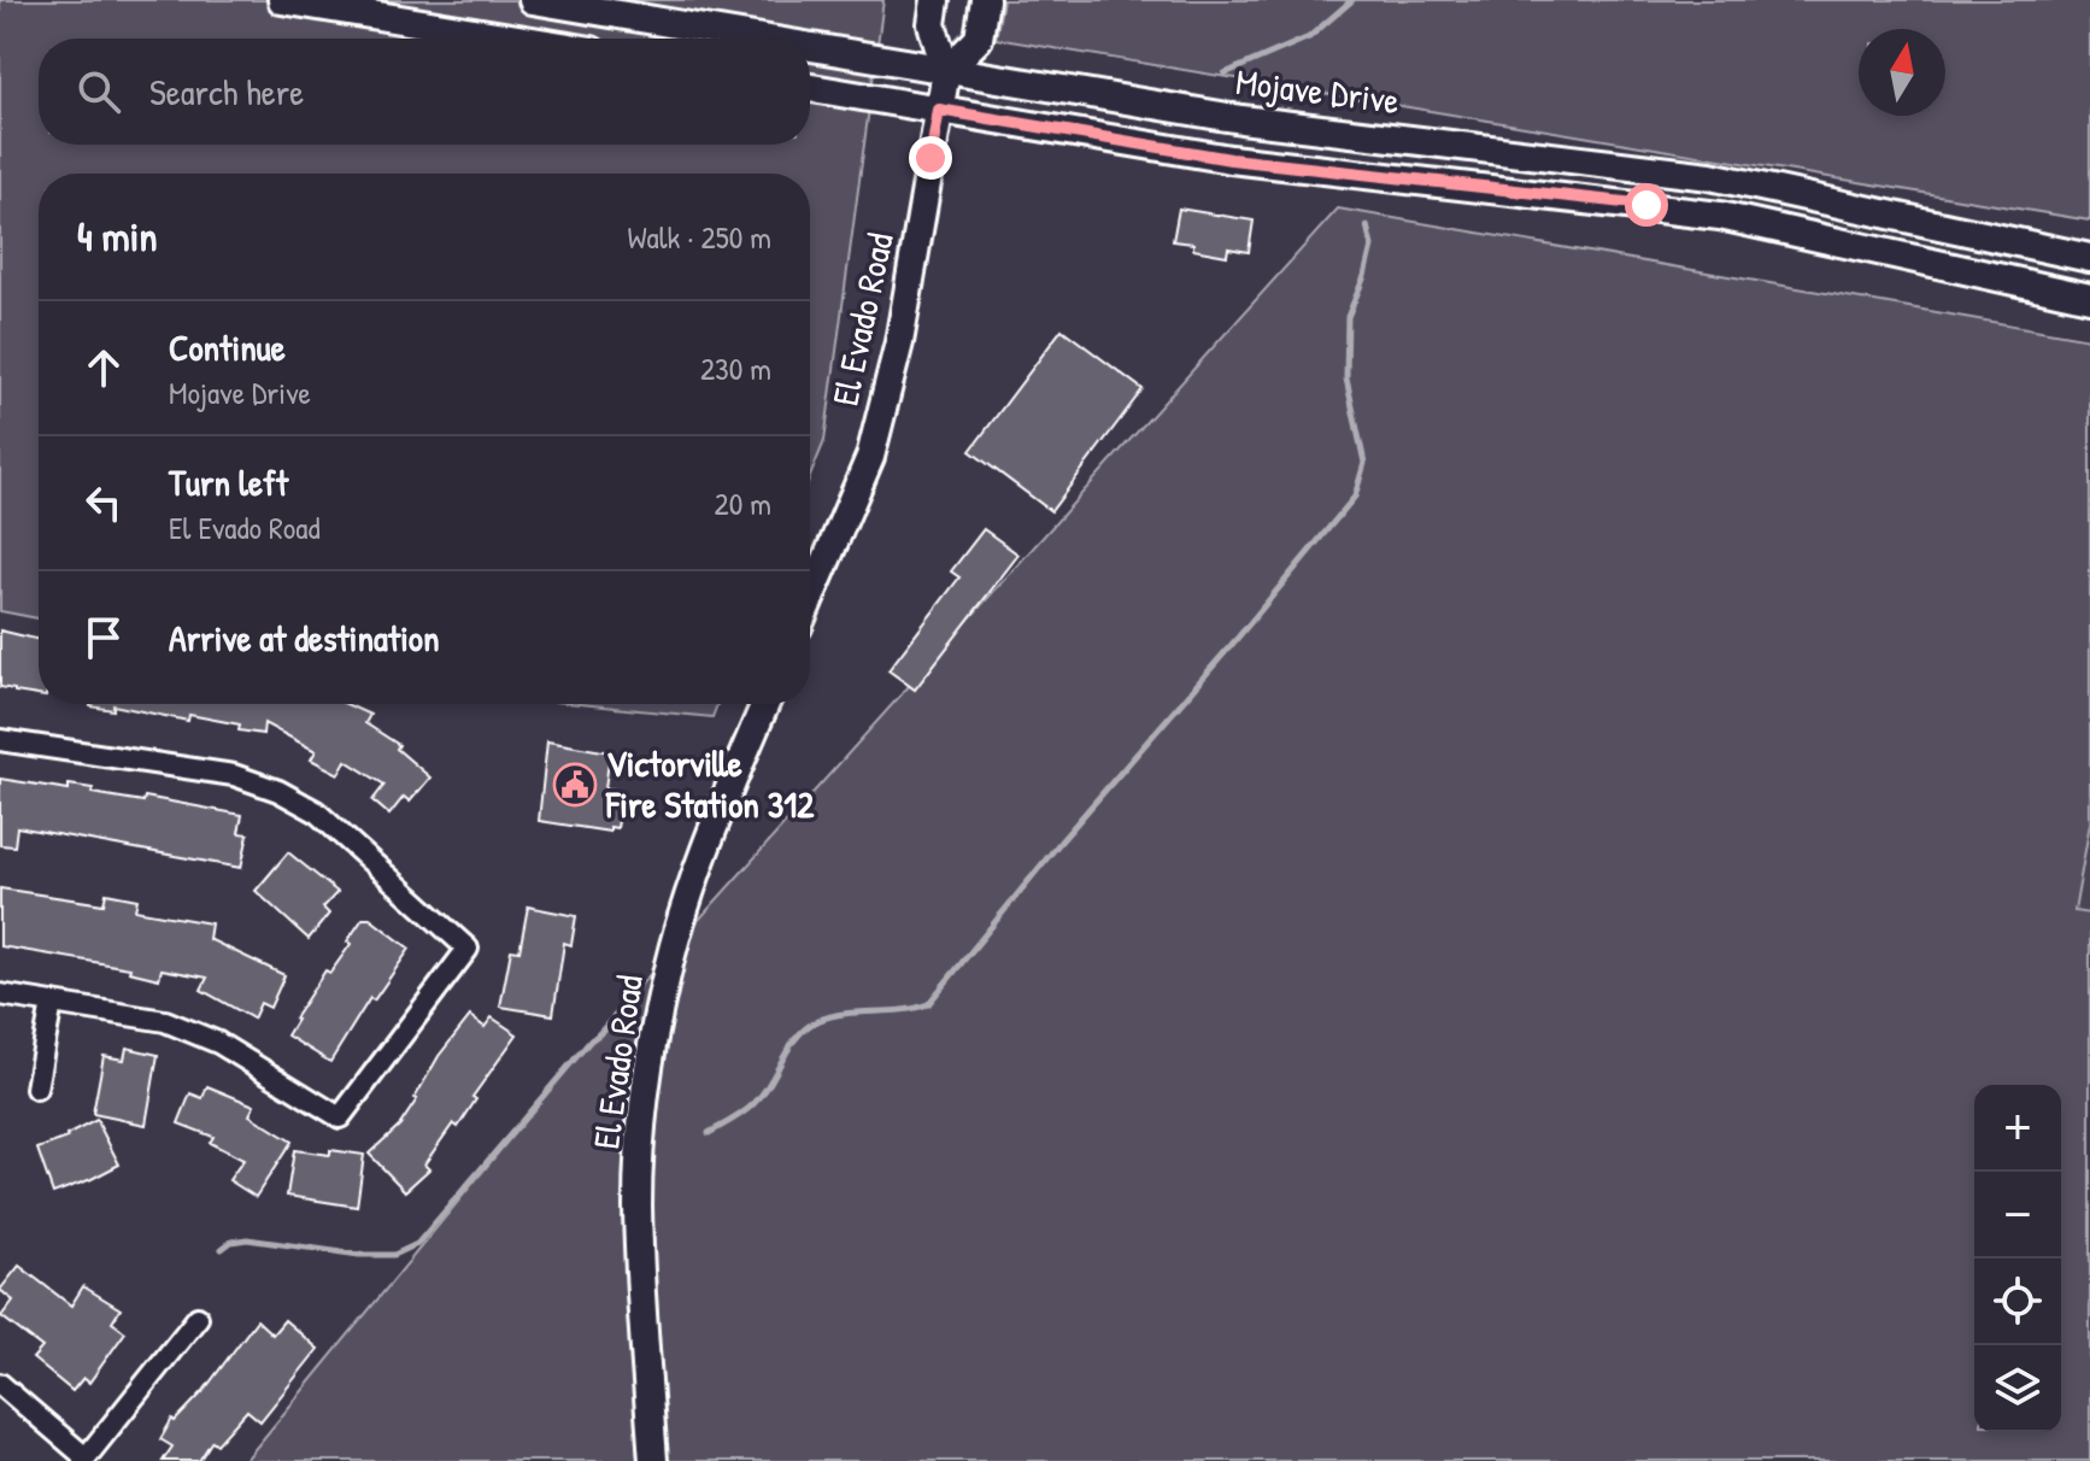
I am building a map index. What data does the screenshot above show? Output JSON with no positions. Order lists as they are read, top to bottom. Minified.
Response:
{"streets":{"main road":["Mojave Drive","El Evado Road"]},"crossings":[["Mojave Drive","El Evado Road"]],"places":{"public building":["Victorville Fire Station 312"]},"north":"top","page":{"search":"Search here","heading":["4 min","Walk · 250 m"],"list":[["Continue","Mojave Drive","230 m"],["Turn left","El Evado Road","20 m"],"Arrive at destination"],"map_buttons":["+","−"]}}
